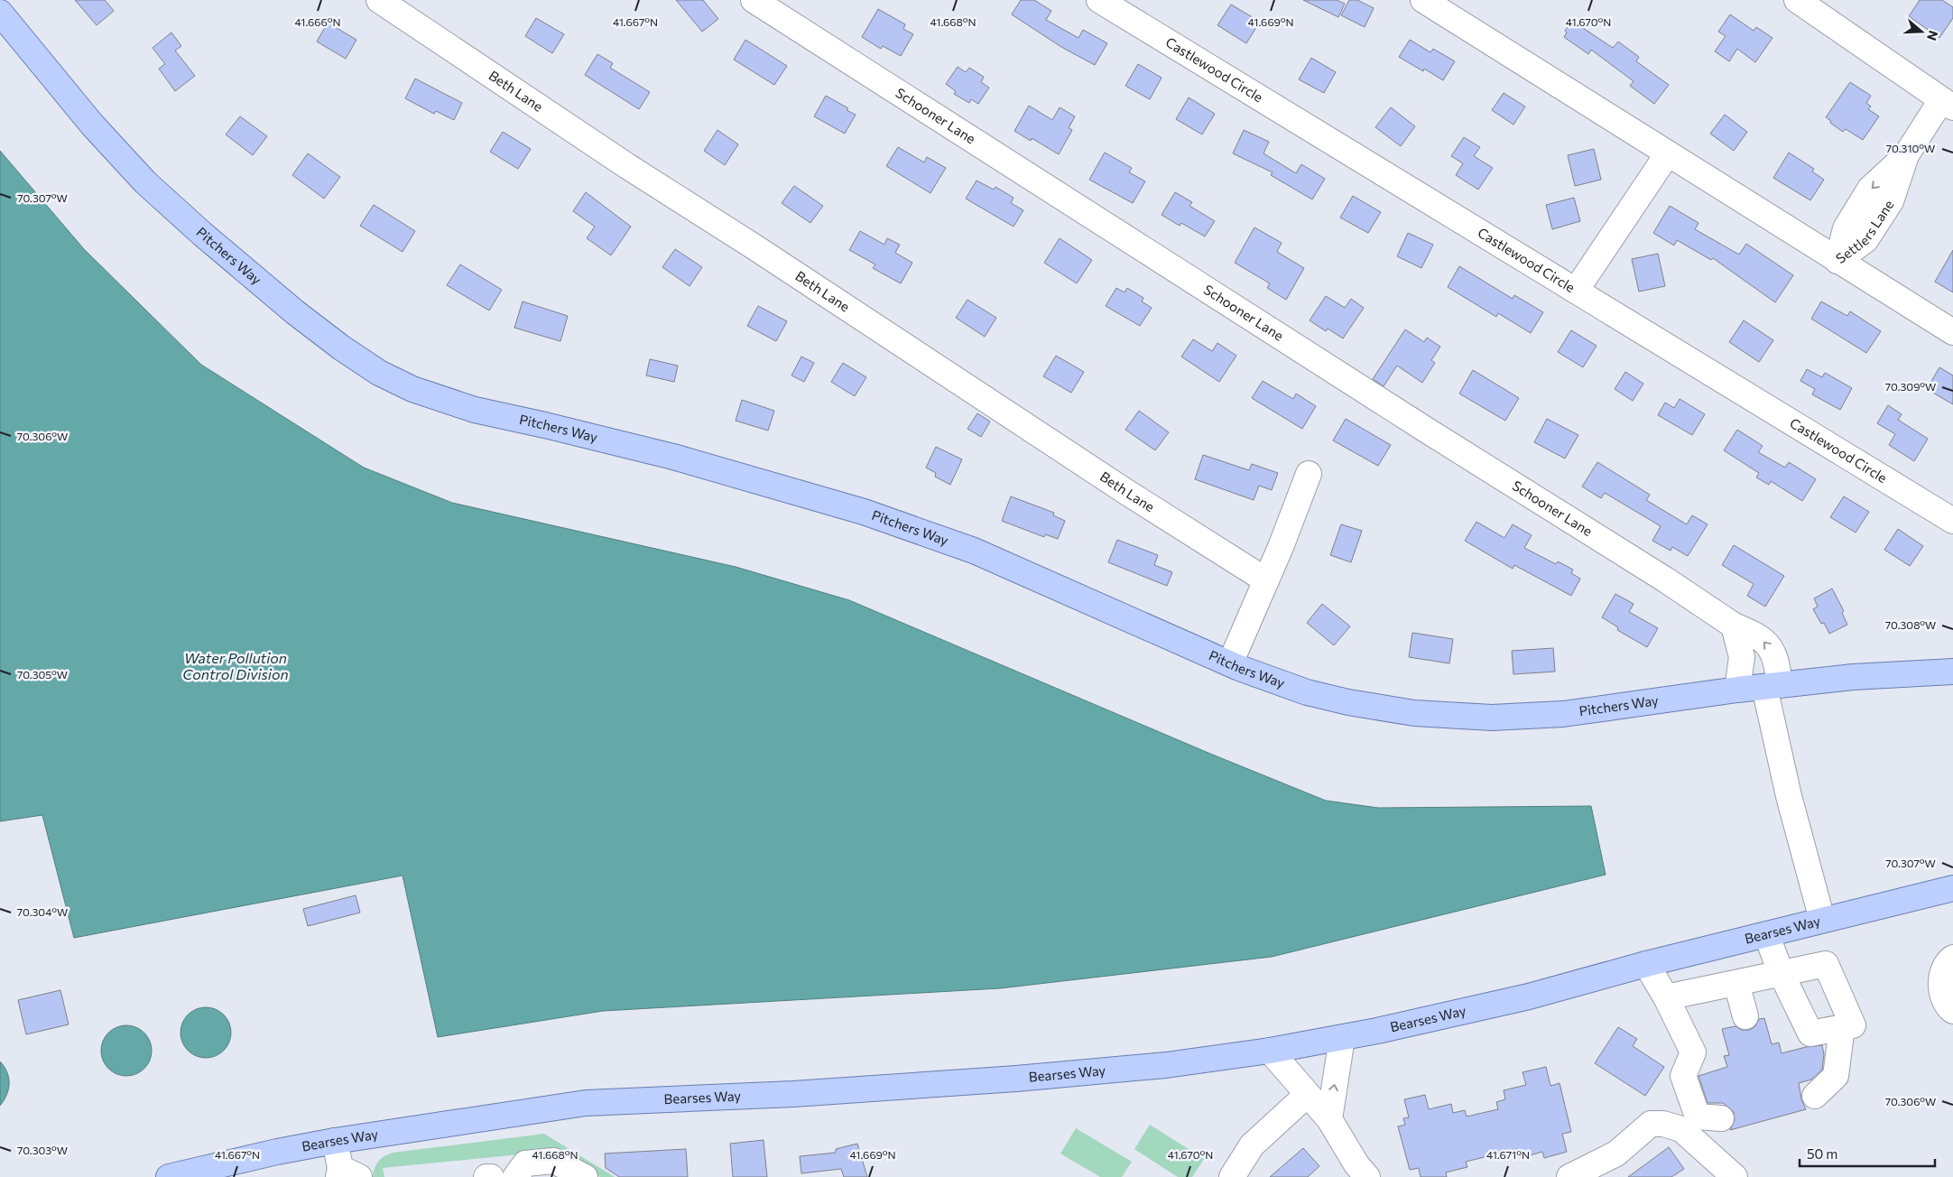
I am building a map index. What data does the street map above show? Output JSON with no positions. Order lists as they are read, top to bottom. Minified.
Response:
{"streets":{"main road":["Pitchers Way","Bearses Way"],"street":["Castlewood Circle","Beth Lane","Schooner Lane","Settlers Lane"]},"crossings":[["Schooner Lane","Pitchers Way"],["Schooner Lane","Bearses Way"]],"water":["Water Pollution Control Division"],"scale_bar":"50 m","north":"right","coordinates":["41.666°N","41.667°N","41.668°N","41.669°N","41.670°N","70.310°W","70.307°W","70.309°W","70.306°W","70.308°W","70.305°W","70.304°W","70.303°W","41.671°N"]}
